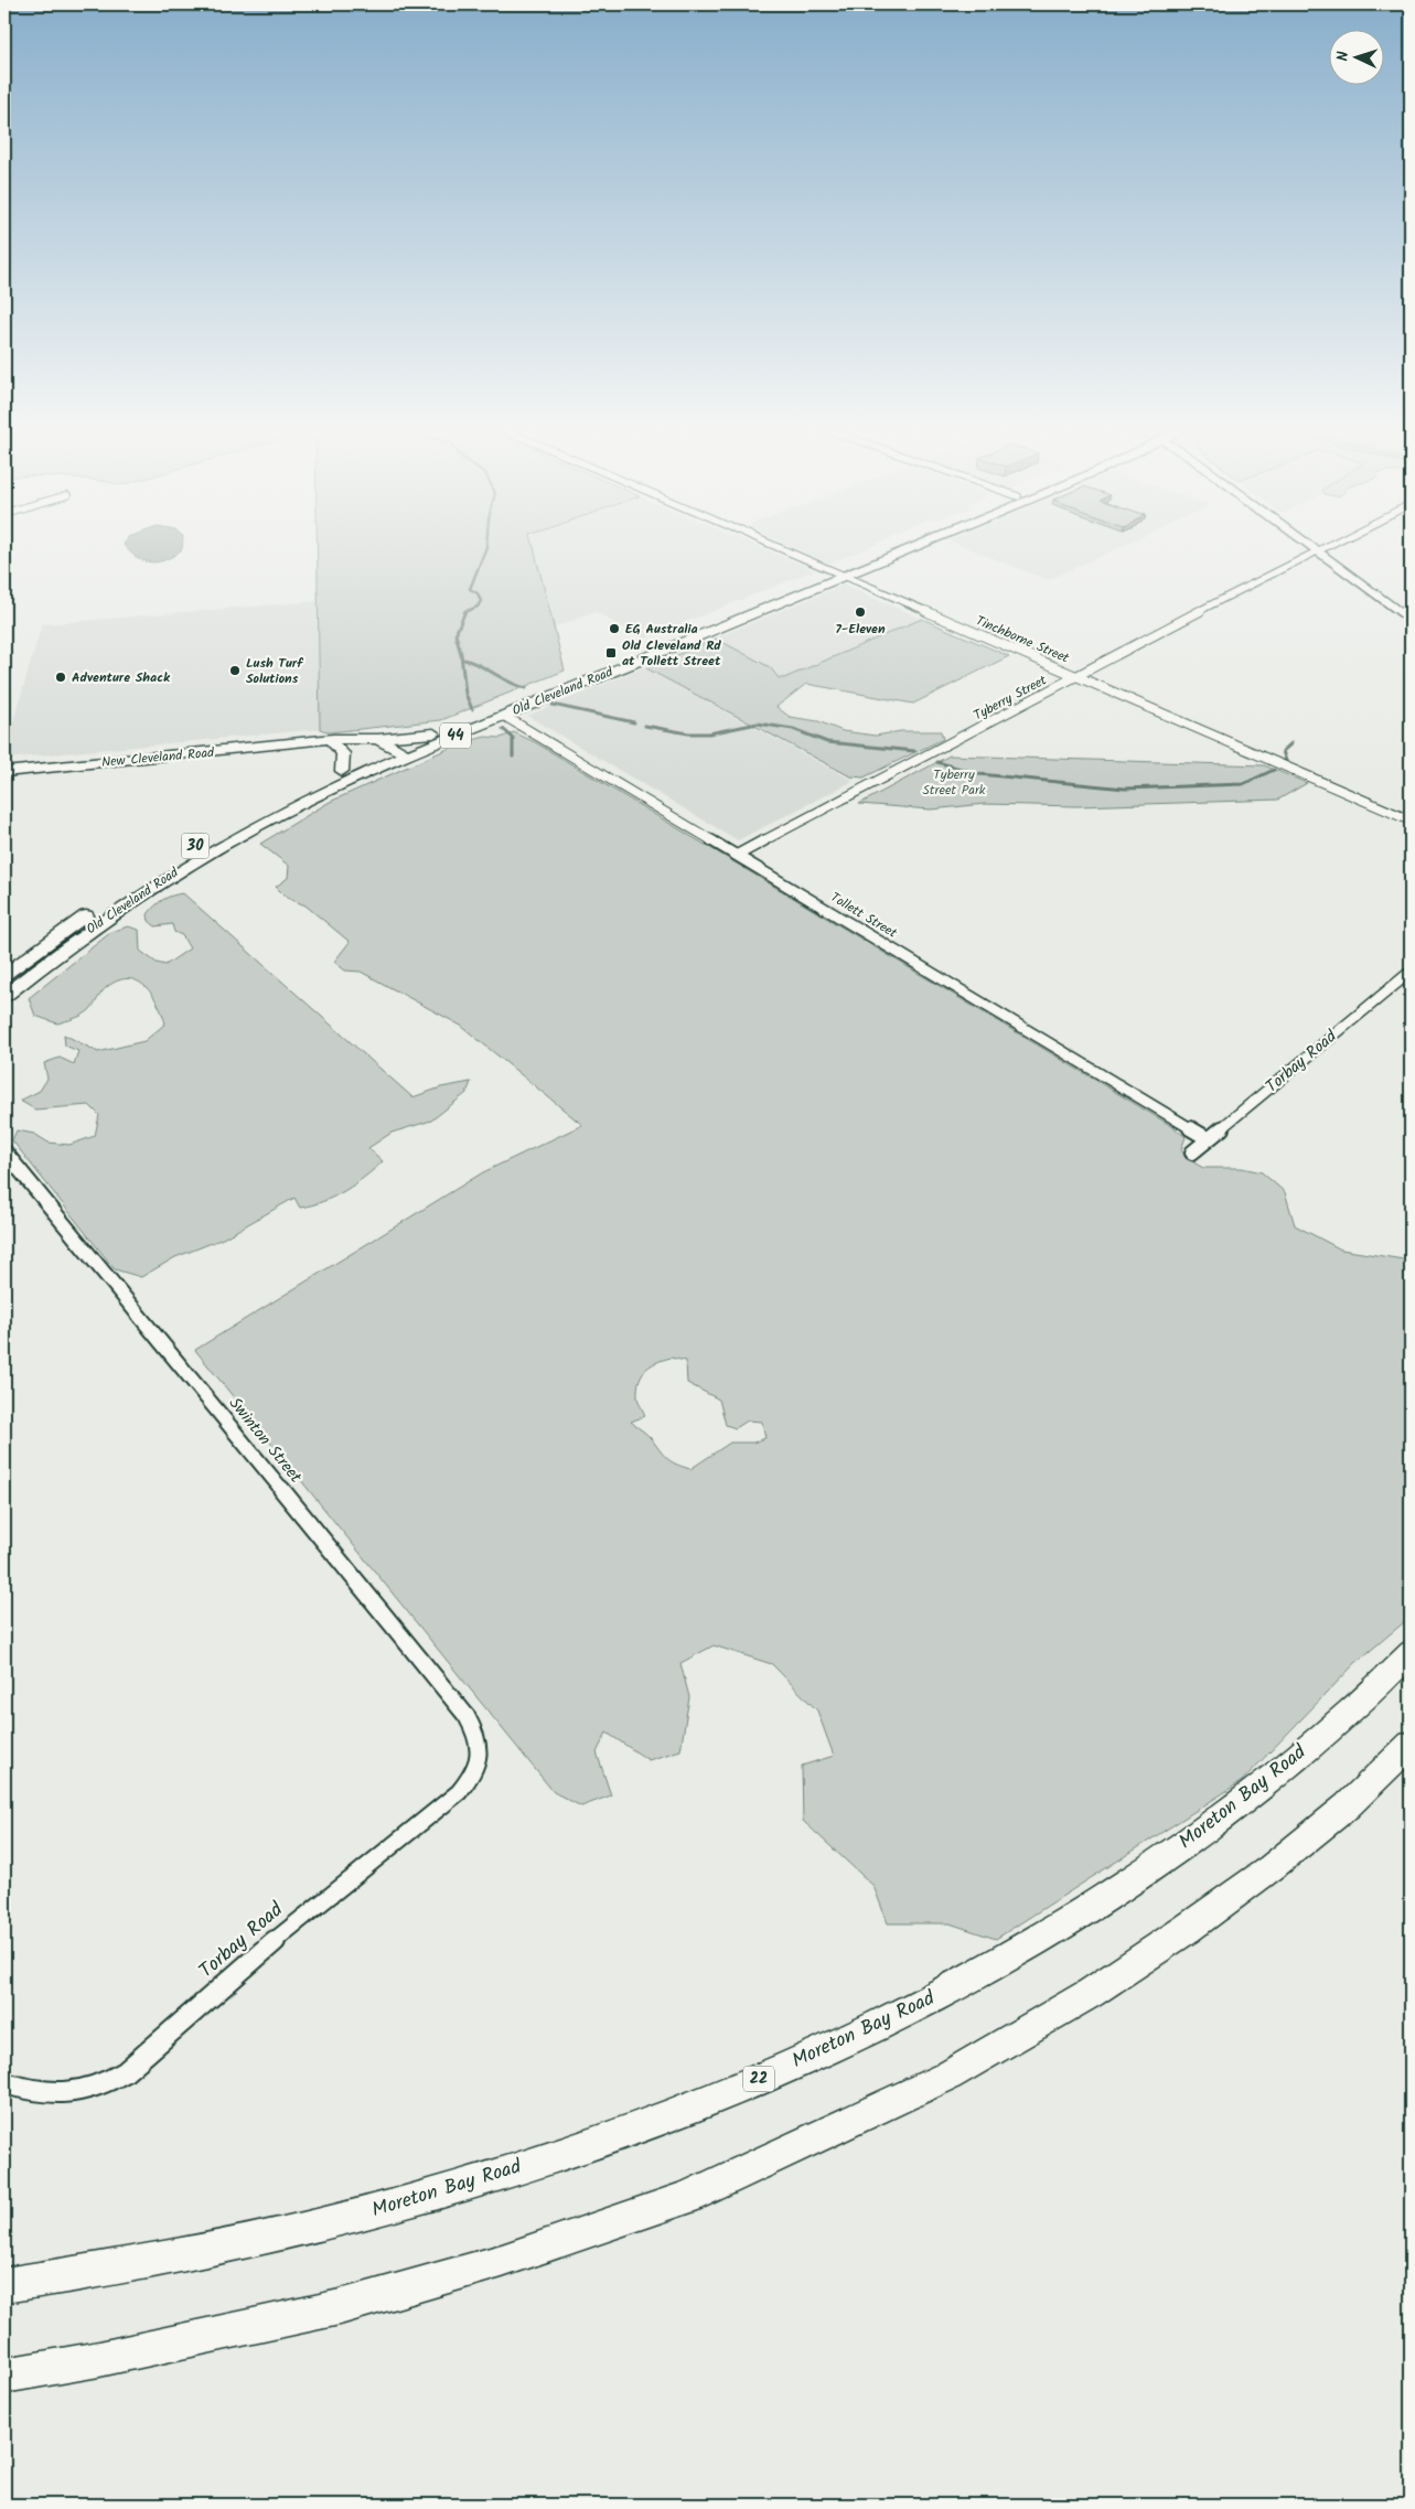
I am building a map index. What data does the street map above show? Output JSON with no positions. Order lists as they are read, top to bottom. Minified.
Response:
{"streets":{"main road":["Old Cleveland Road","44","New Cleveland Road","30","Moreton Bay Road","22"],"street":["Tinchborne Street","Tyberry Street","Tollett Street","Torbay Road","Swinton Street"]},"crossings":[["Tinchborne Street","Old Cleveland Road"],["Tinchborne Street","Tyberry Street"],["Old Cleveland Road","44"],["Old Cleveland Road","New Cleveland Road"],["Old Cleveland Road","Tollett Street"],["Tyberry Street","Tollett Street"],["44","New Cleveland Road"],["Tollett Street","Torbay Road"],["Torbay Road","Swinton Street"]],"parks":["Tyberry Street Park"],"places":{"other":["7-Eleven","EG Australia","Lush Turf Solutions","Adventure Shack"],"transit":["Old Cleveland Rd at Tollett Street"]},"north":"left"}
